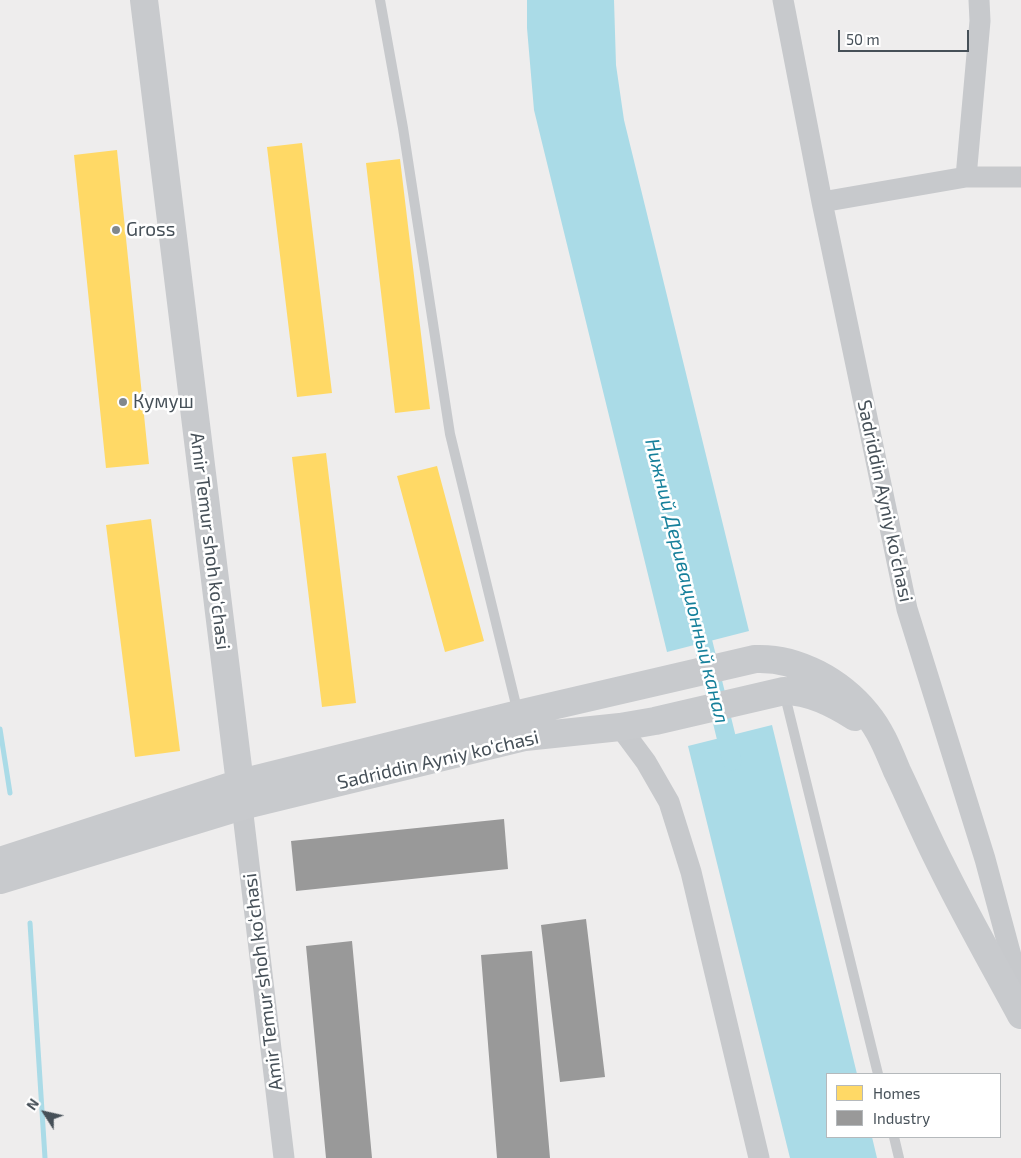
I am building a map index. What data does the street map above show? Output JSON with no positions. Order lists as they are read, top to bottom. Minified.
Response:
{"streets":{"main road":["Sadriddin Ayniy ko‘chasi","Amir Temur shoh ko‘chasi"]},"crossings":[["Sadriddin Ayniy ko‘chasi","Amir Temur shoh ko‘chasi"]],"water":["Нижний Деривационный канал"],"places":["Gross","Кумуш"],"legend":["Homes","Industry"],"scale_bar":"50 m","north":"top left"}
